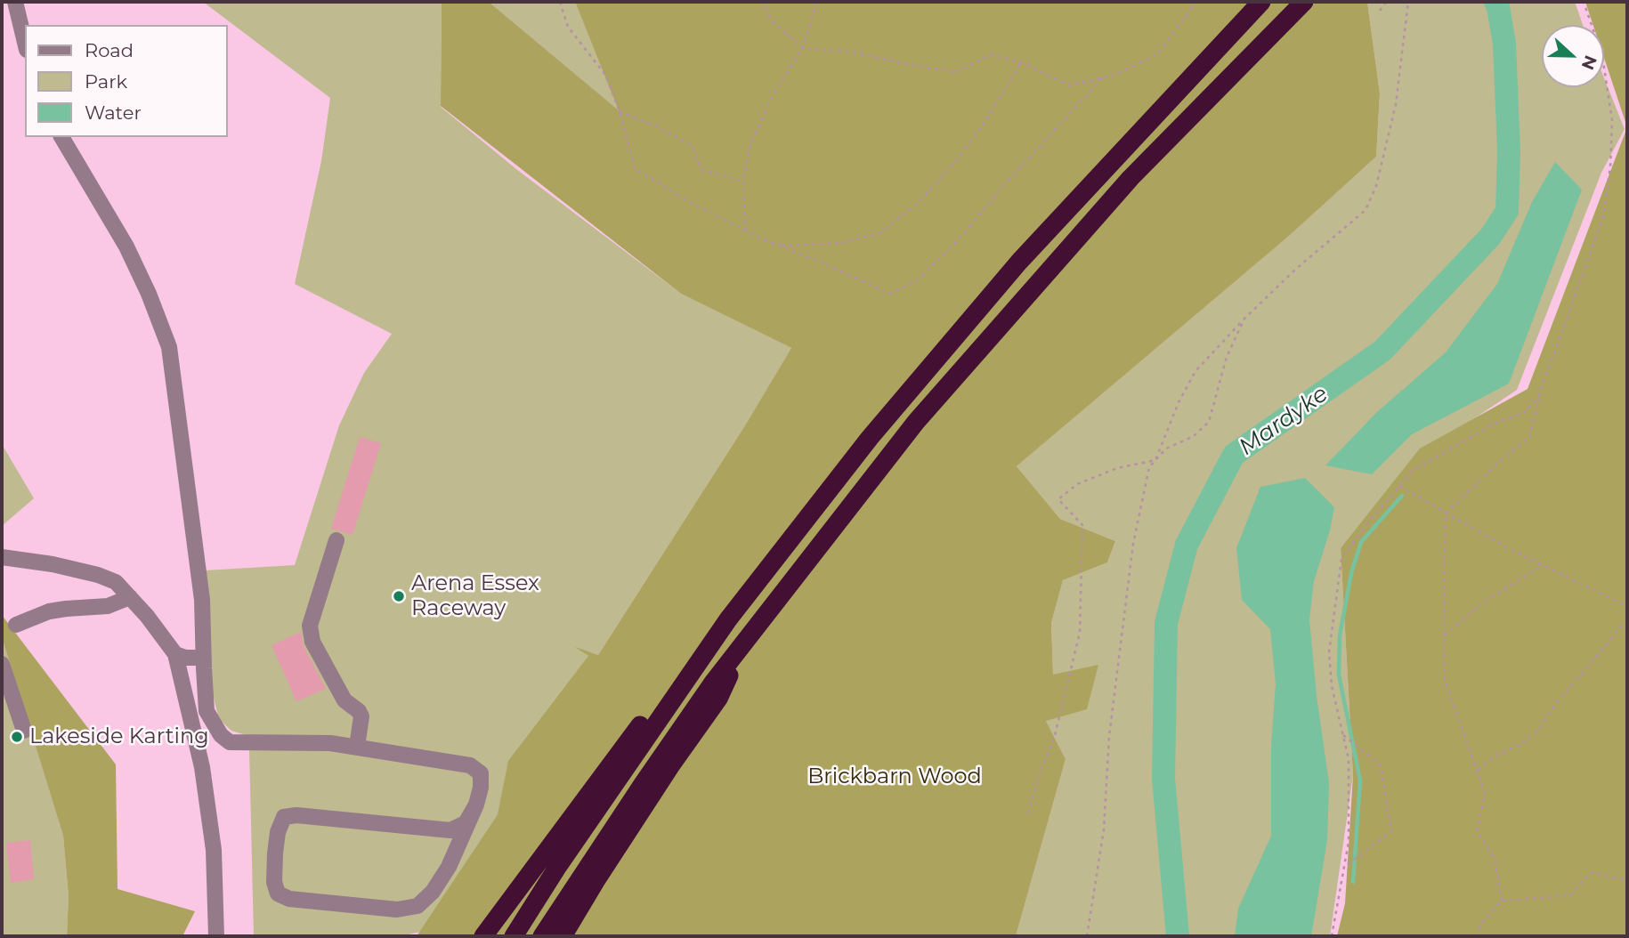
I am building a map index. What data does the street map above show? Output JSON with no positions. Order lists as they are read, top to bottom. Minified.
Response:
{"water":["Mardyke"],"parks":["Brickbarn Wood"],"places":["Arena Essex Raceway","Lakeside Karting"],"legend":["Road","Park","Water"],"north":"right"}
